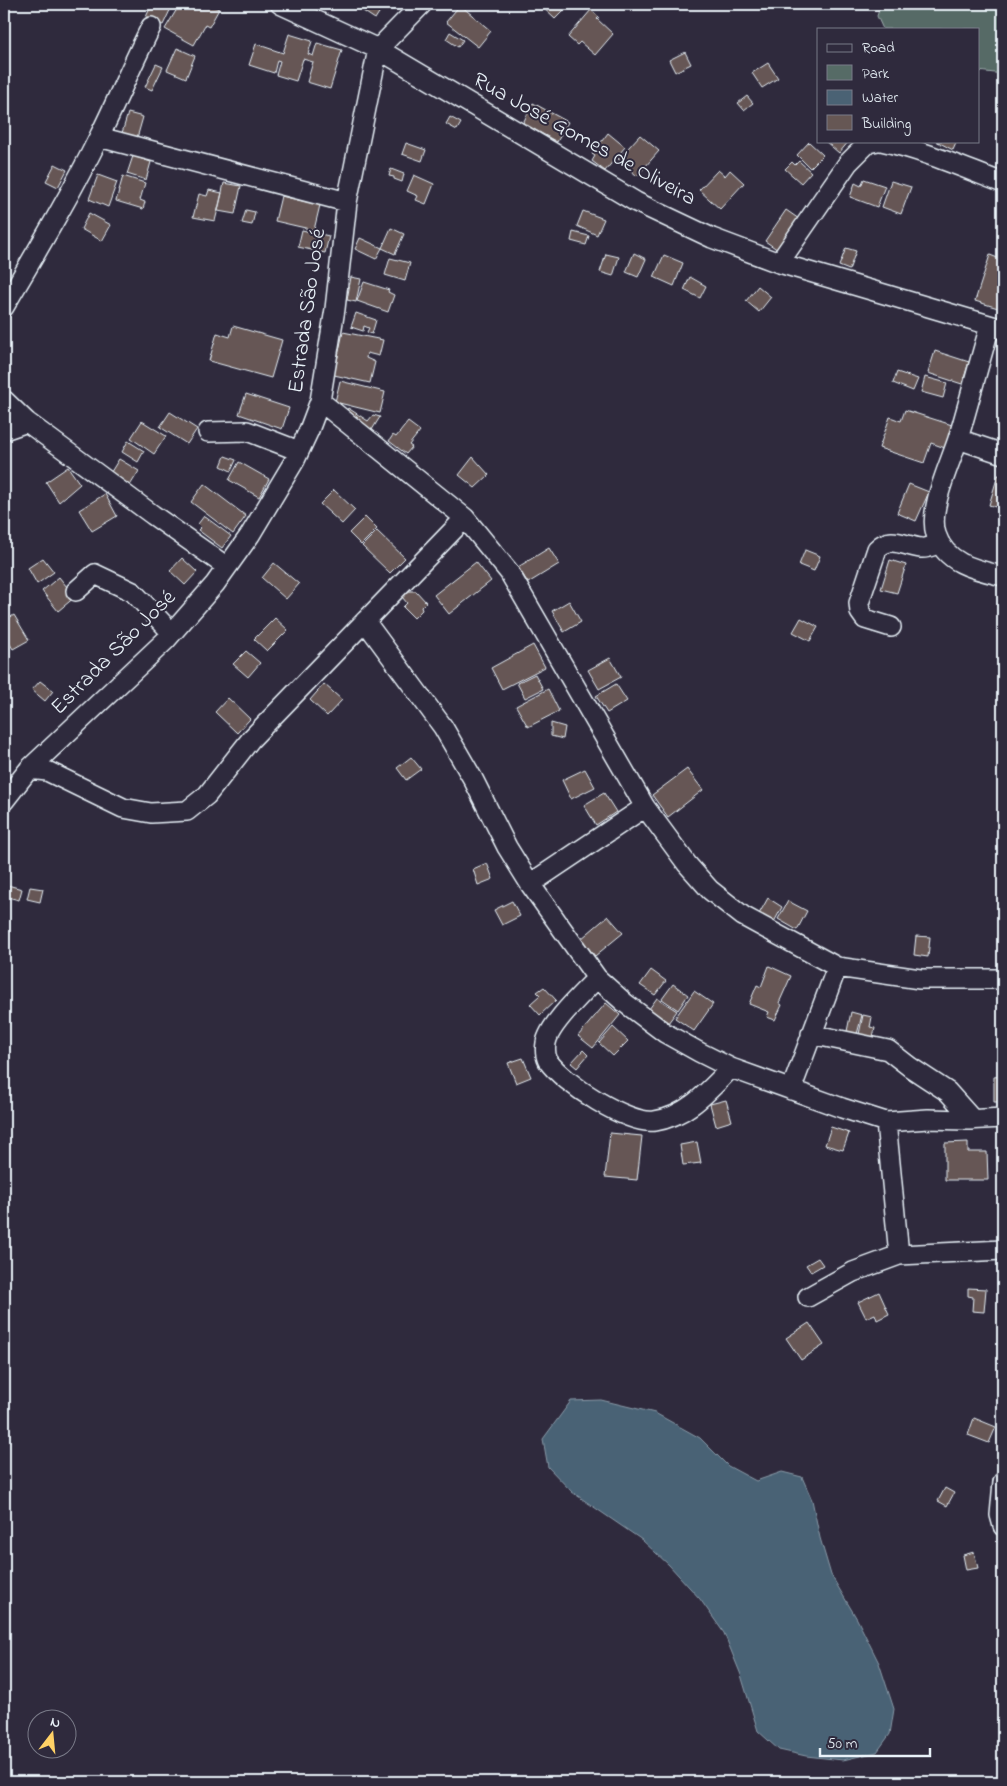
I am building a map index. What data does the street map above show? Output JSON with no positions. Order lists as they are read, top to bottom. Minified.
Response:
{"streets":{"street":["Rua José Gomes de Oliveira","Estrada São José"]},"crossings":[["Rua José Gomes de Oliveira","Estrada São José"]],"legend":["Road","Park","Water","Building"],"scale_bar":"50 m","north":"top"}
